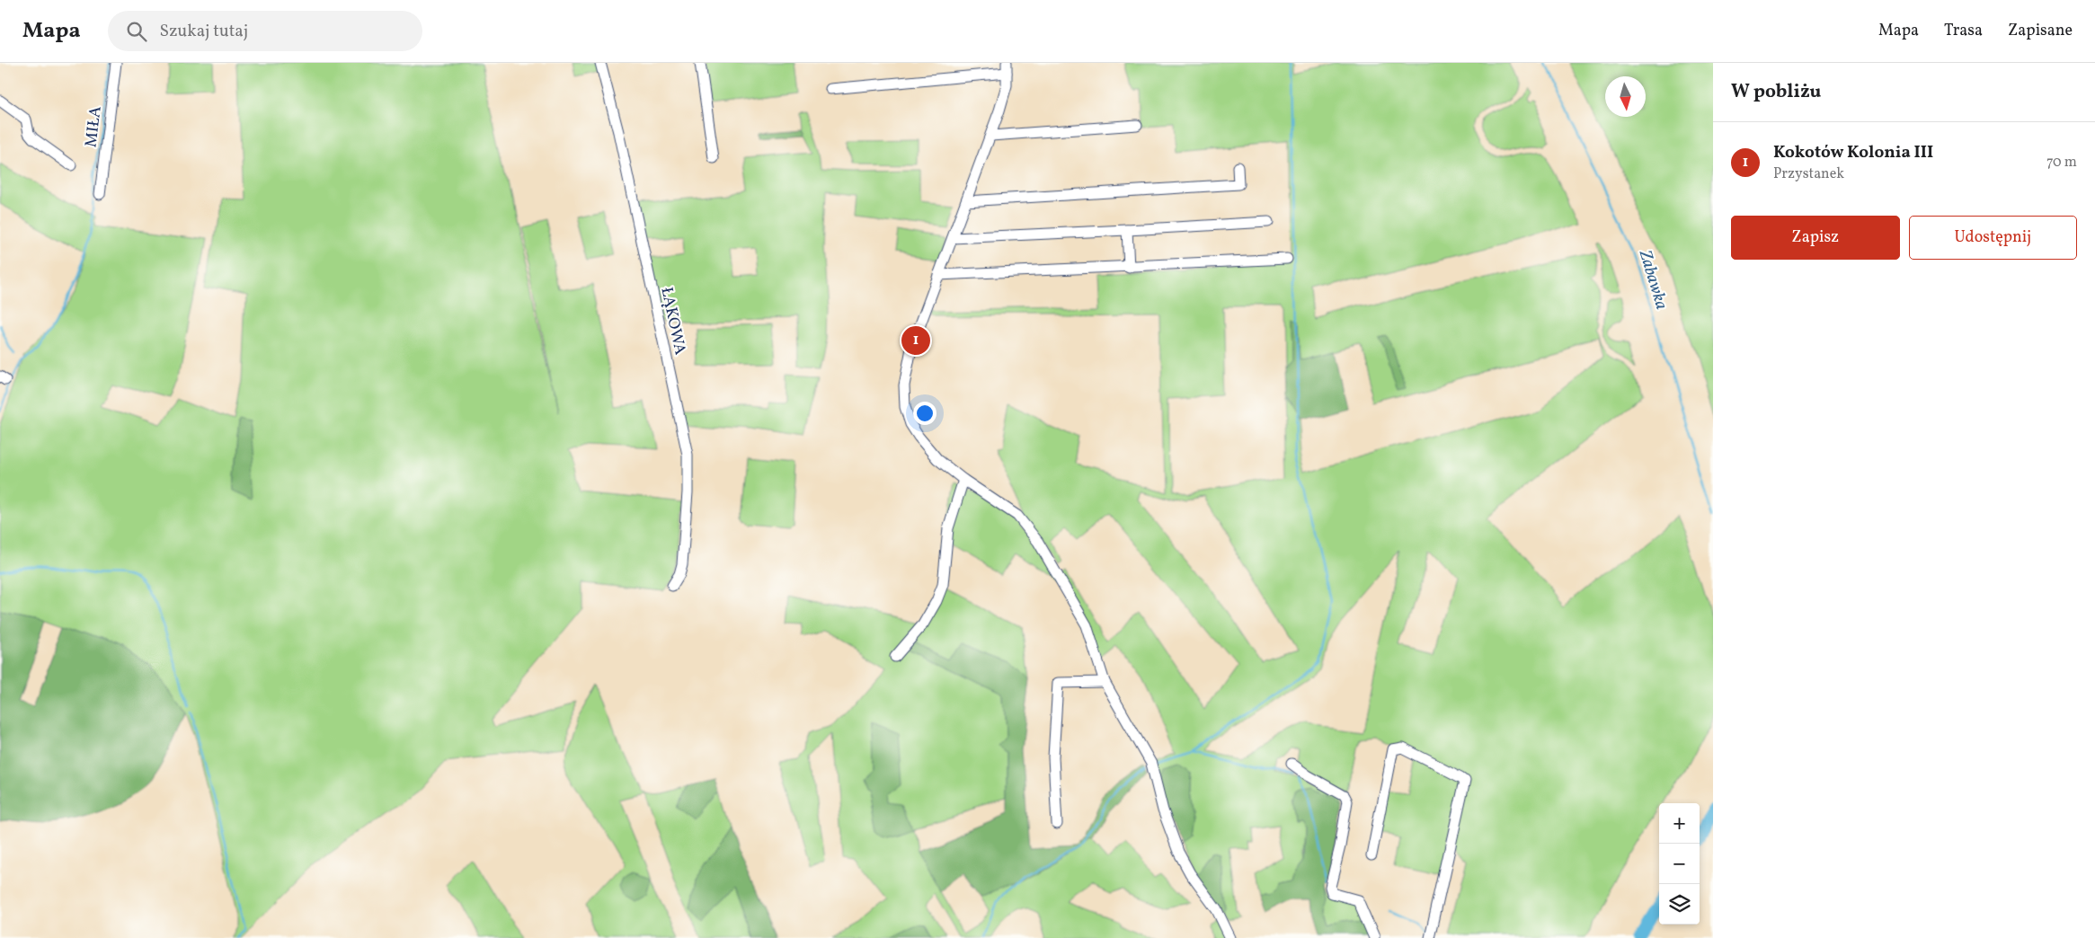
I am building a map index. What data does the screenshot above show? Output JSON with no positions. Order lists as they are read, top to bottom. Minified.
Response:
{"streets":{"street":["MIŁA","ŁĄKOWA"]},"water":["Zabawka"],"north":"bottom","page":{"header":"Mapa","search":"Szukaj tutaj","nav":["Mapa","Trasa","Zapisane"],"heading":"W pobliżu","list":[{"mark":"1","name":"Kokotów Kolonia III","note":"Przystanek","value":"70 m"}],"buttons":["Zapisz","Udostępnij"],"pins":"1","map_buttons":["+","−"]}}
